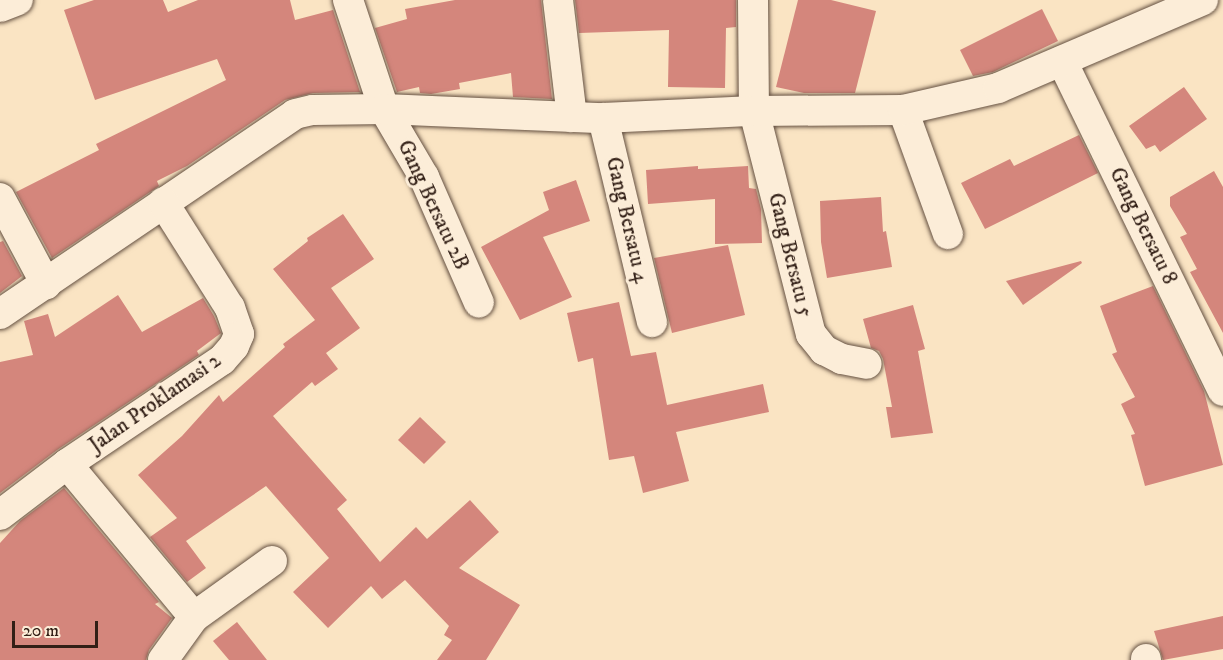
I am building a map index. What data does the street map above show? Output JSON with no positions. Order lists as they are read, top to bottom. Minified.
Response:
{"streets":{"street":["Gang Bersatu 2B","Gang Bersatu 4","Gang Bersatu 8","Gang Bersatu 5","Jalan Proklamasi 2"]},"scale_bar":"20 m"}
